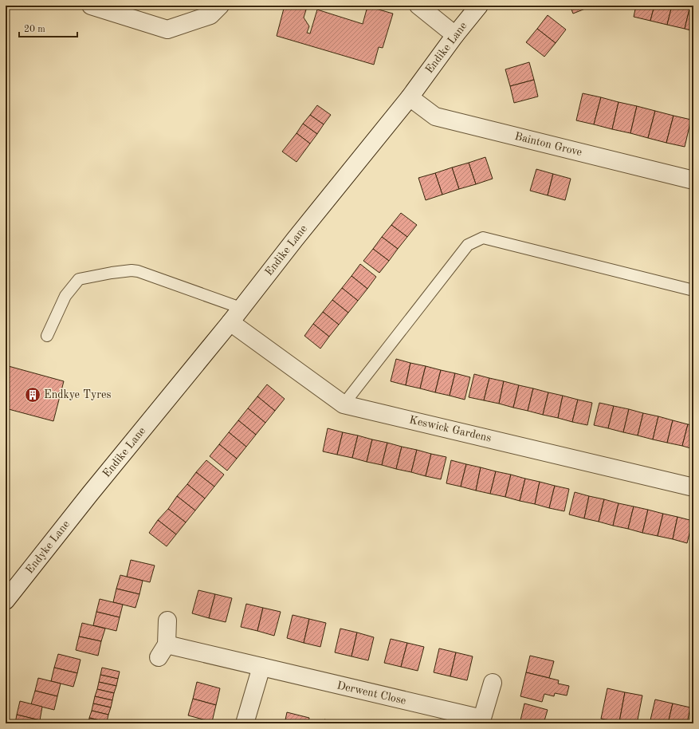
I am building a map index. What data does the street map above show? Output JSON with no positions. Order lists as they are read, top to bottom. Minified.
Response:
{"streets":{"street":["Endike Lane","Bainton Grove","Keswick Gardens","Endyke Lane","Derwent Close"]},"crossings":[["Endike Lane","Bainton Grove"],["Endike Lane","Keswick Gardens"],["Endike Lane","Endyke Lane"]],"places":{"building":["Endkye Tyres"]},"scale_bar":"20 m"}
